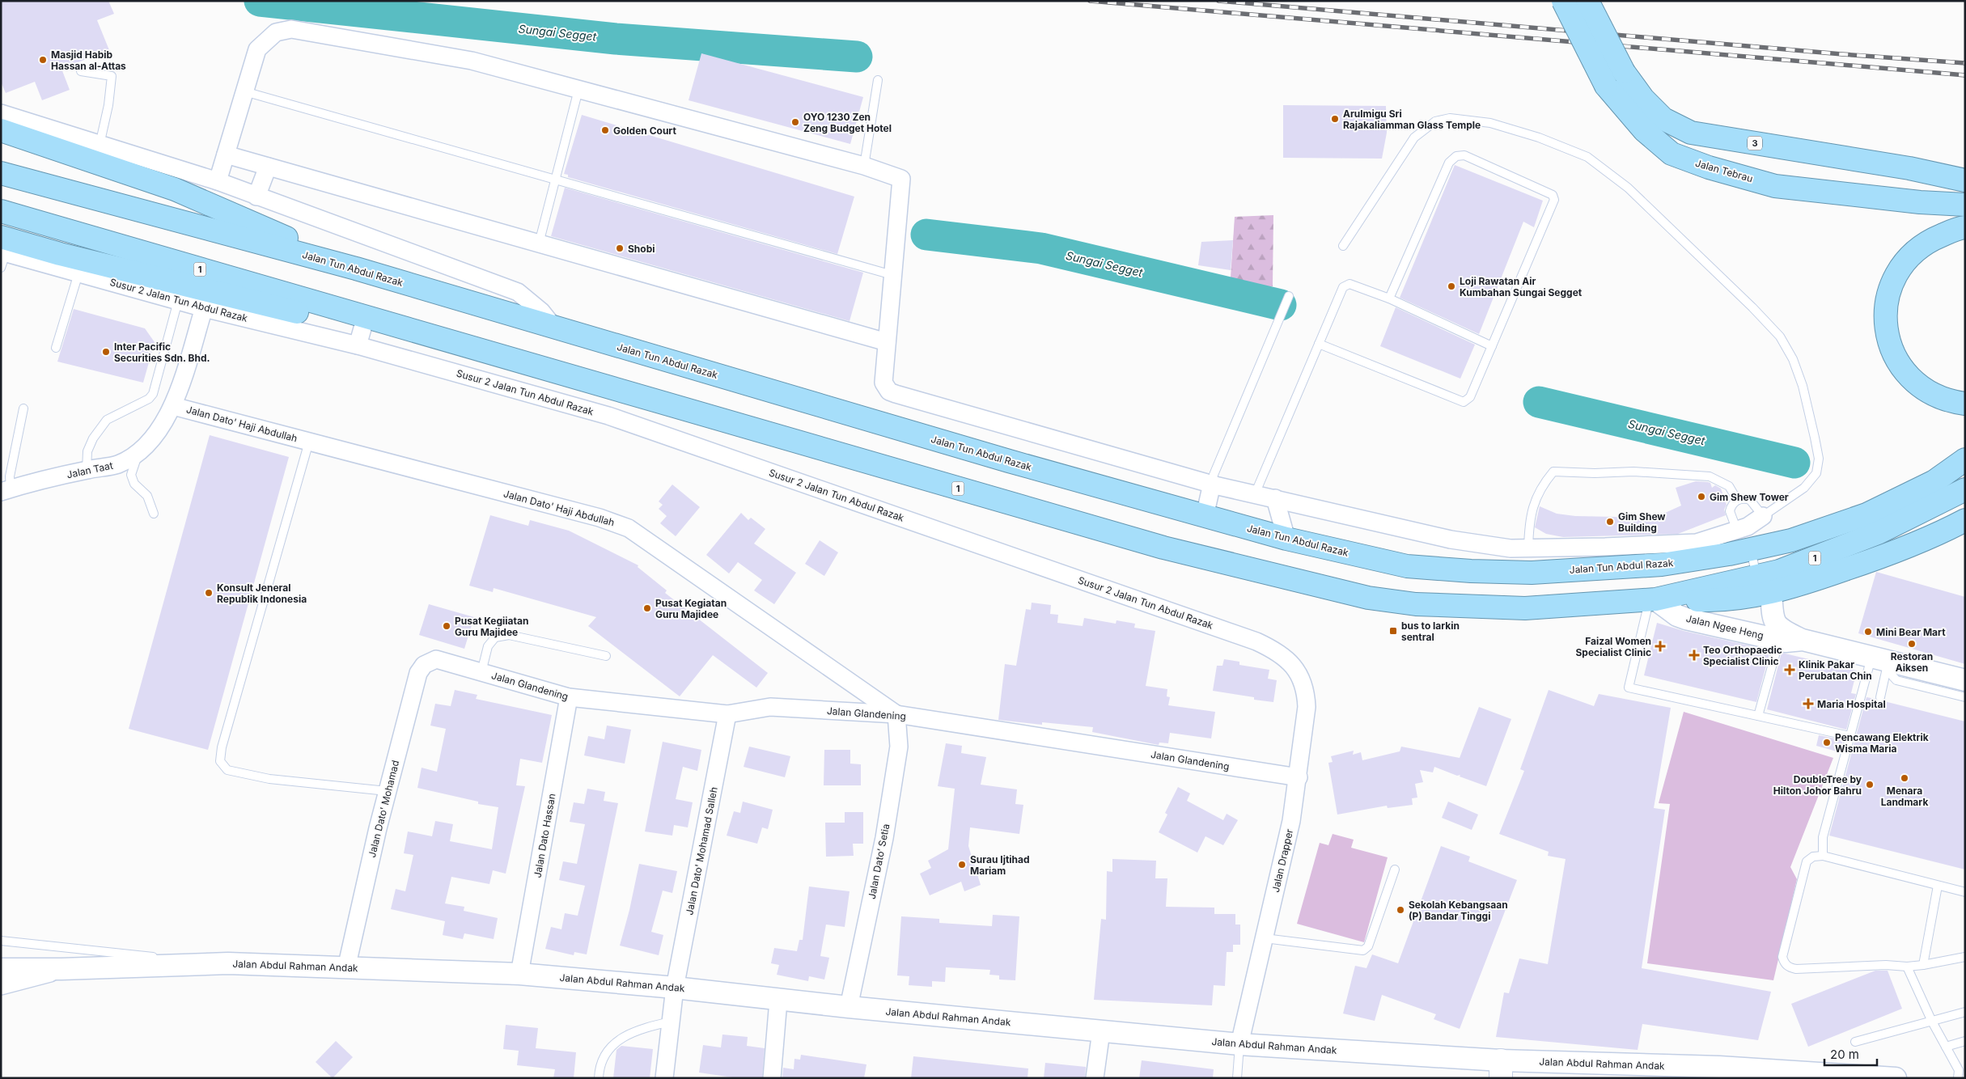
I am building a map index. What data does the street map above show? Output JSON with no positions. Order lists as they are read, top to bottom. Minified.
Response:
{"streets":{"highway":["3","Jalan Tebrau","Jalan Tun Abdul Razak","1"],"street":["Susur 2 Jalan Tun Abdul Razak","Jalan Dato' Haji Abdullah","Jalan Taat","Jalan Ngee Heng","Jalan Glandening","Jalan Dato' Mohamad","Jalan Dato Hassan","Jalan Dato' Mohamad Salleh","Jalan Drapper","Jalan Dato’ Setia","Jalan Abdul Rahman Andak"]},"crossings":[["1","Jalan Ngee Heng"],["Susur 2 Jalan Tun Abdul Razak","Jalan Taat"],["Susur 2 Jalan Tun Abdul Razak","Jalan Drapper"],["Jalan Dato' Haji Abdullah","Jalan Taat"],["Jalan Dato' Haji Abdullah","Jalan Glandening"],["Jalan Dato' Haji Abdullah","Jalan Dato’ Setia"],["Jalan Glandening","Jalan Dato' Mohamad"],["Jalan Glandening","Jalan Dato Hassan"],["Jalan Glandening","Jalan Dato' Mohamad Salleh"],["Jalan Glandening","Jalan Drapper"],["Jalan Glandening","Jalan Dato’ Setia"],["Jalan Dato' Mohamad","Jalan Abdul Rahman Andak"],["Jalan Dato Hassan","Jalan Abdul Rahman Andak"],["Jalan Dato' Mohamad Salleh","Jalan Abdul Rahman Andak"],["Jalan Drapper","Jalan Abdul Rahman Andak"],["Jalan Dato’ Setia","Jalan Abdul Rahman Andak"]],"water":["Sungai Segget"],"places":{"other":["Masjid Habib Hassan al-Attas","Arulmigu Sri Rajakaliamman Glass Temple","OYO 1230 Zen Zeng Budget Hotel","Golden Court","Shobi","Loji Rawatan Air Kumbahan Sungai Segget","Inter Pacific Securities Sdn. Bhd.","Gim Shew Tower","Gim Shew Building","Konsult Jeneral Republik Indonesia","Pusat Kegiatan Guru Majidee","Pusat Kegiiatan Guru Majidee","Mini Bear Mart","Restoran Aiksen","Pencawang Elektrik Wisma Maria","Menara Landmark","DoubleTree by Hilton Johor Bahru","Surau Ijtihad Mariam","Sekolah Kebangsaan (P) Bandar Tinggi"],"transit":["bus to larkin sentral"],"health":["Faizal Women Specialist Clinic","Teo Orthopaedic Specialist Clinic","Klinik Pakar Perubatan Chin","Maria Hospital"]},"scale_bar":"20 m"}
